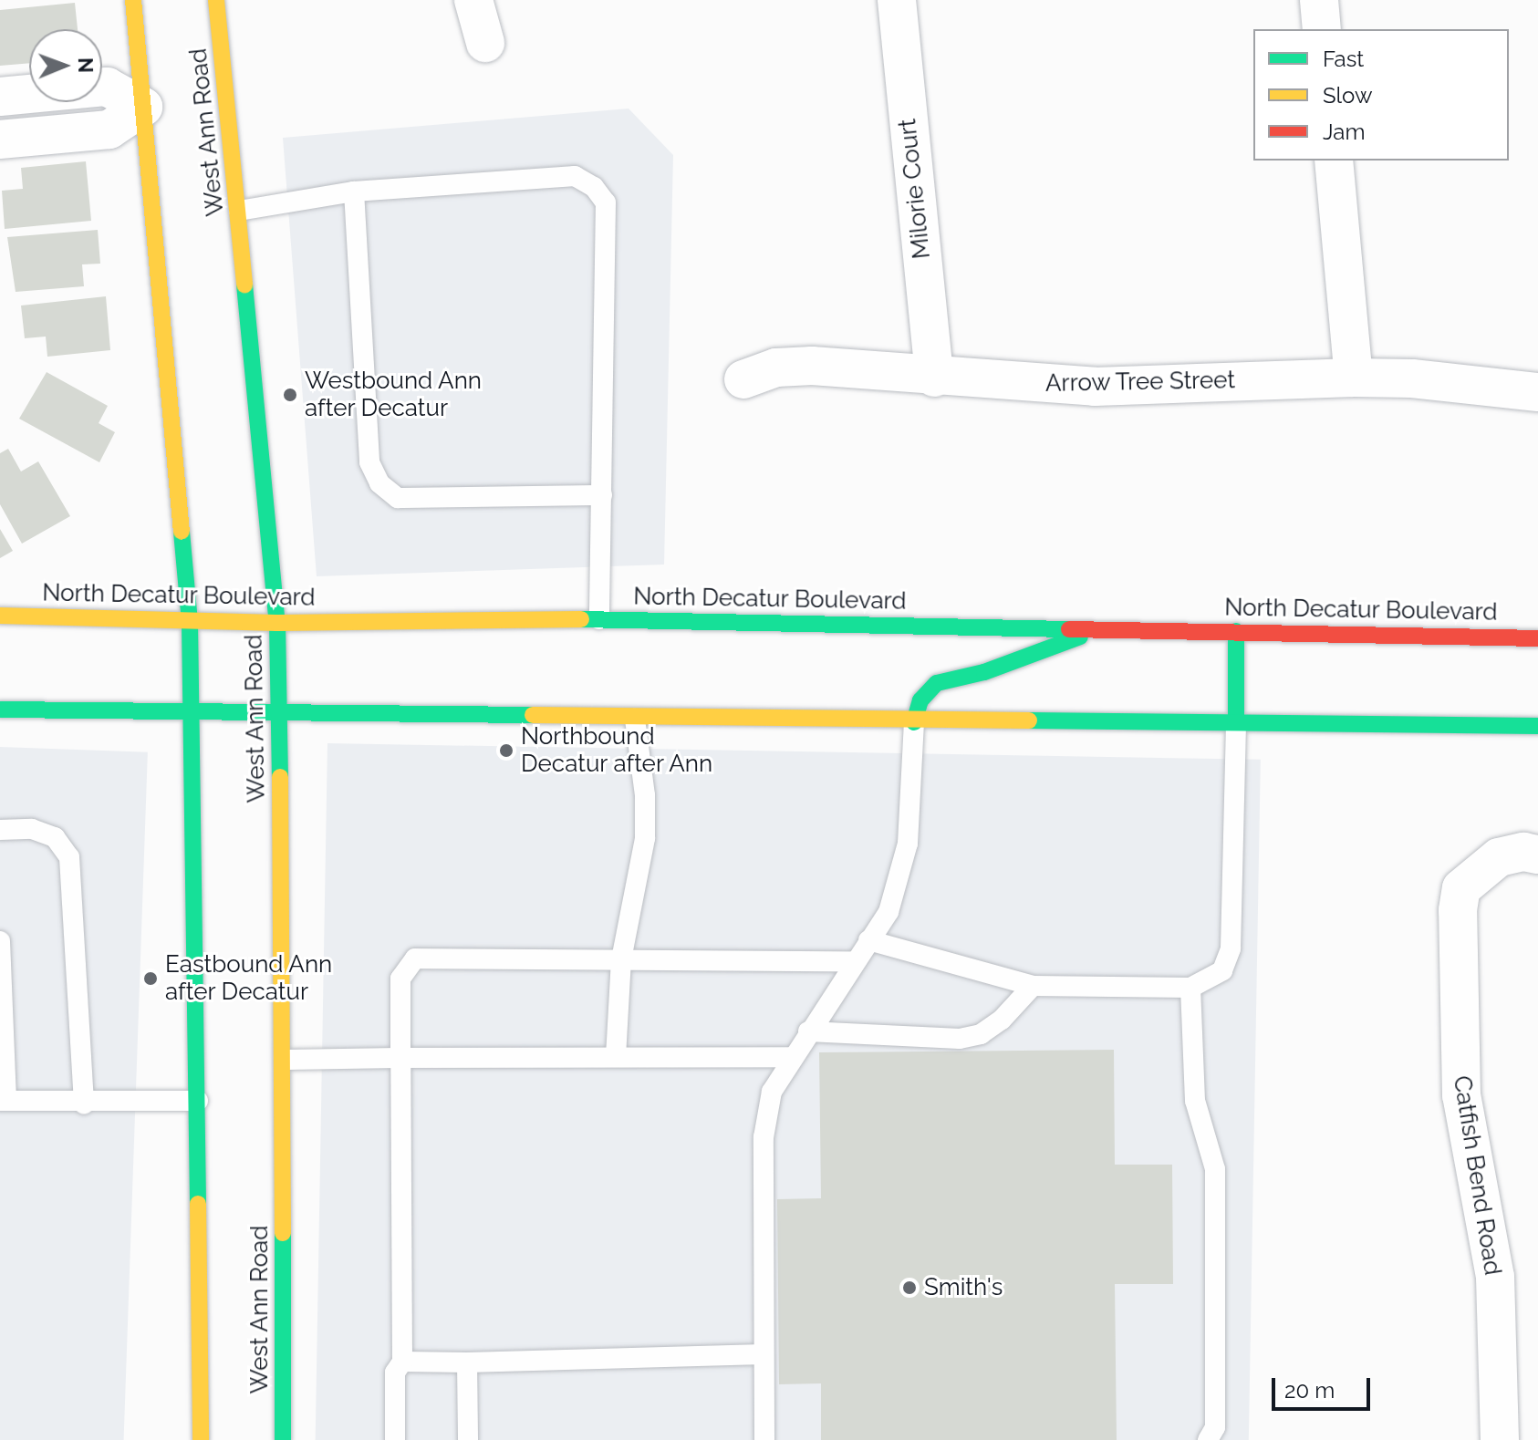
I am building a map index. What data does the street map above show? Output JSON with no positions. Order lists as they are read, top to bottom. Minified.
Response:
{"streets":{"main road":["West Ann Road","North Decatur Boulevard"],"street":["Milorie Court","Arrow Tree Street","Catfish Bend Road"]},"crossings":[["West Ann Road","North Decatur Boulevard"],["Milorie Court","Arrow Tree Street"]],"places":["Westbound Ann after Decatur","Northbound Decatur after Ann","Eastbound Ann after Decatur","Smith's"],"legend":["Fast","Slow","Jam"],"scale_bar":"20 m","north":"right"}
